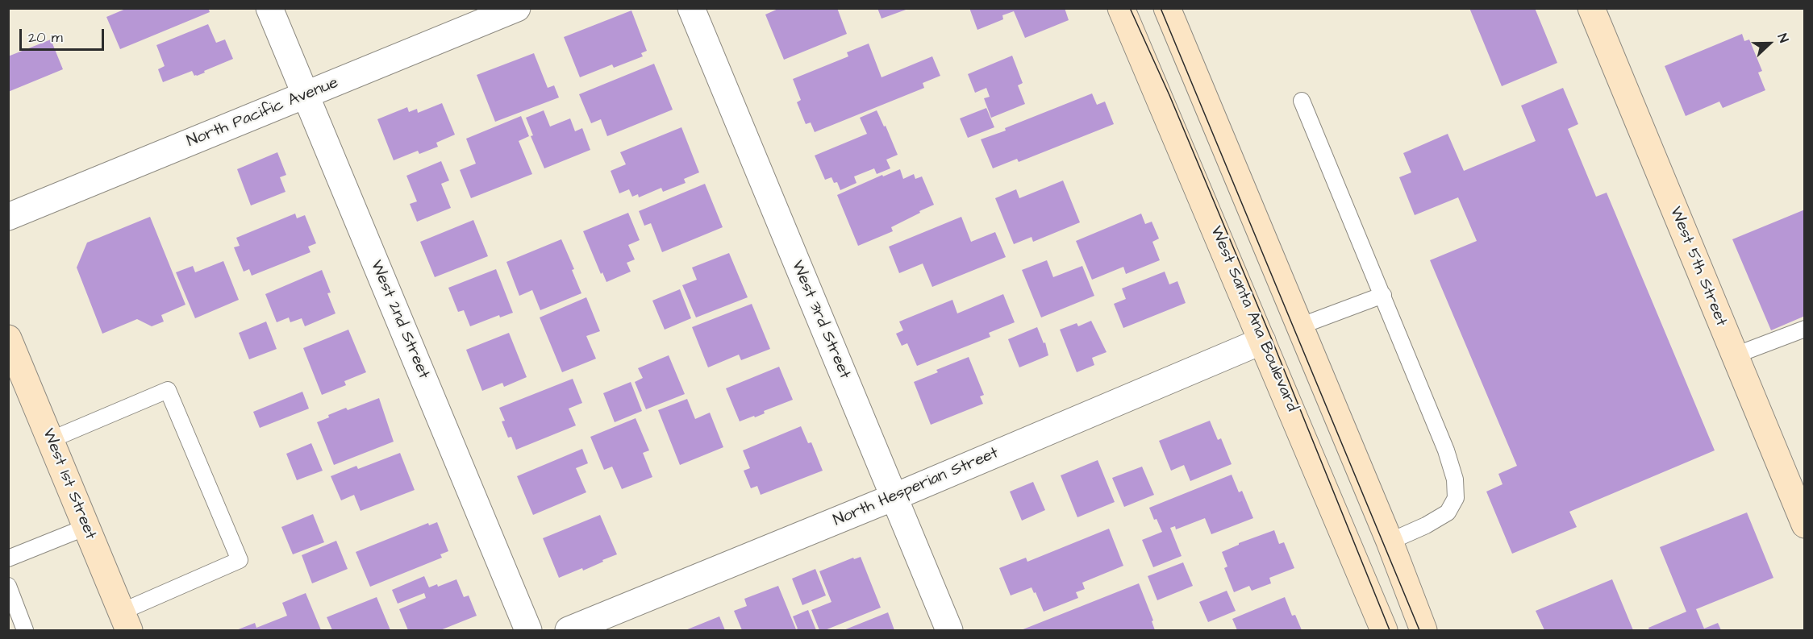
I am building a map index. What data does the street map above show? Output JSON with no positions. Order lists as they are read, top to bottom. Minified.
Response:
{"streets":{"main road":["West 5th Street","West Santa Ana Boulevard","West 1st Street"],"street":["North Pacific Avenue","West 2nd Street","West 3rd Street","North Hesperian Street"]},"crossings":[["North Pacific Avenue","West 2nd Street"],["West Santa Ana Boulevard","North Hesperian Street"],["West 3rd Street","North Hesperian Street"]],"scale_bar":"20 m","north":"right"}
